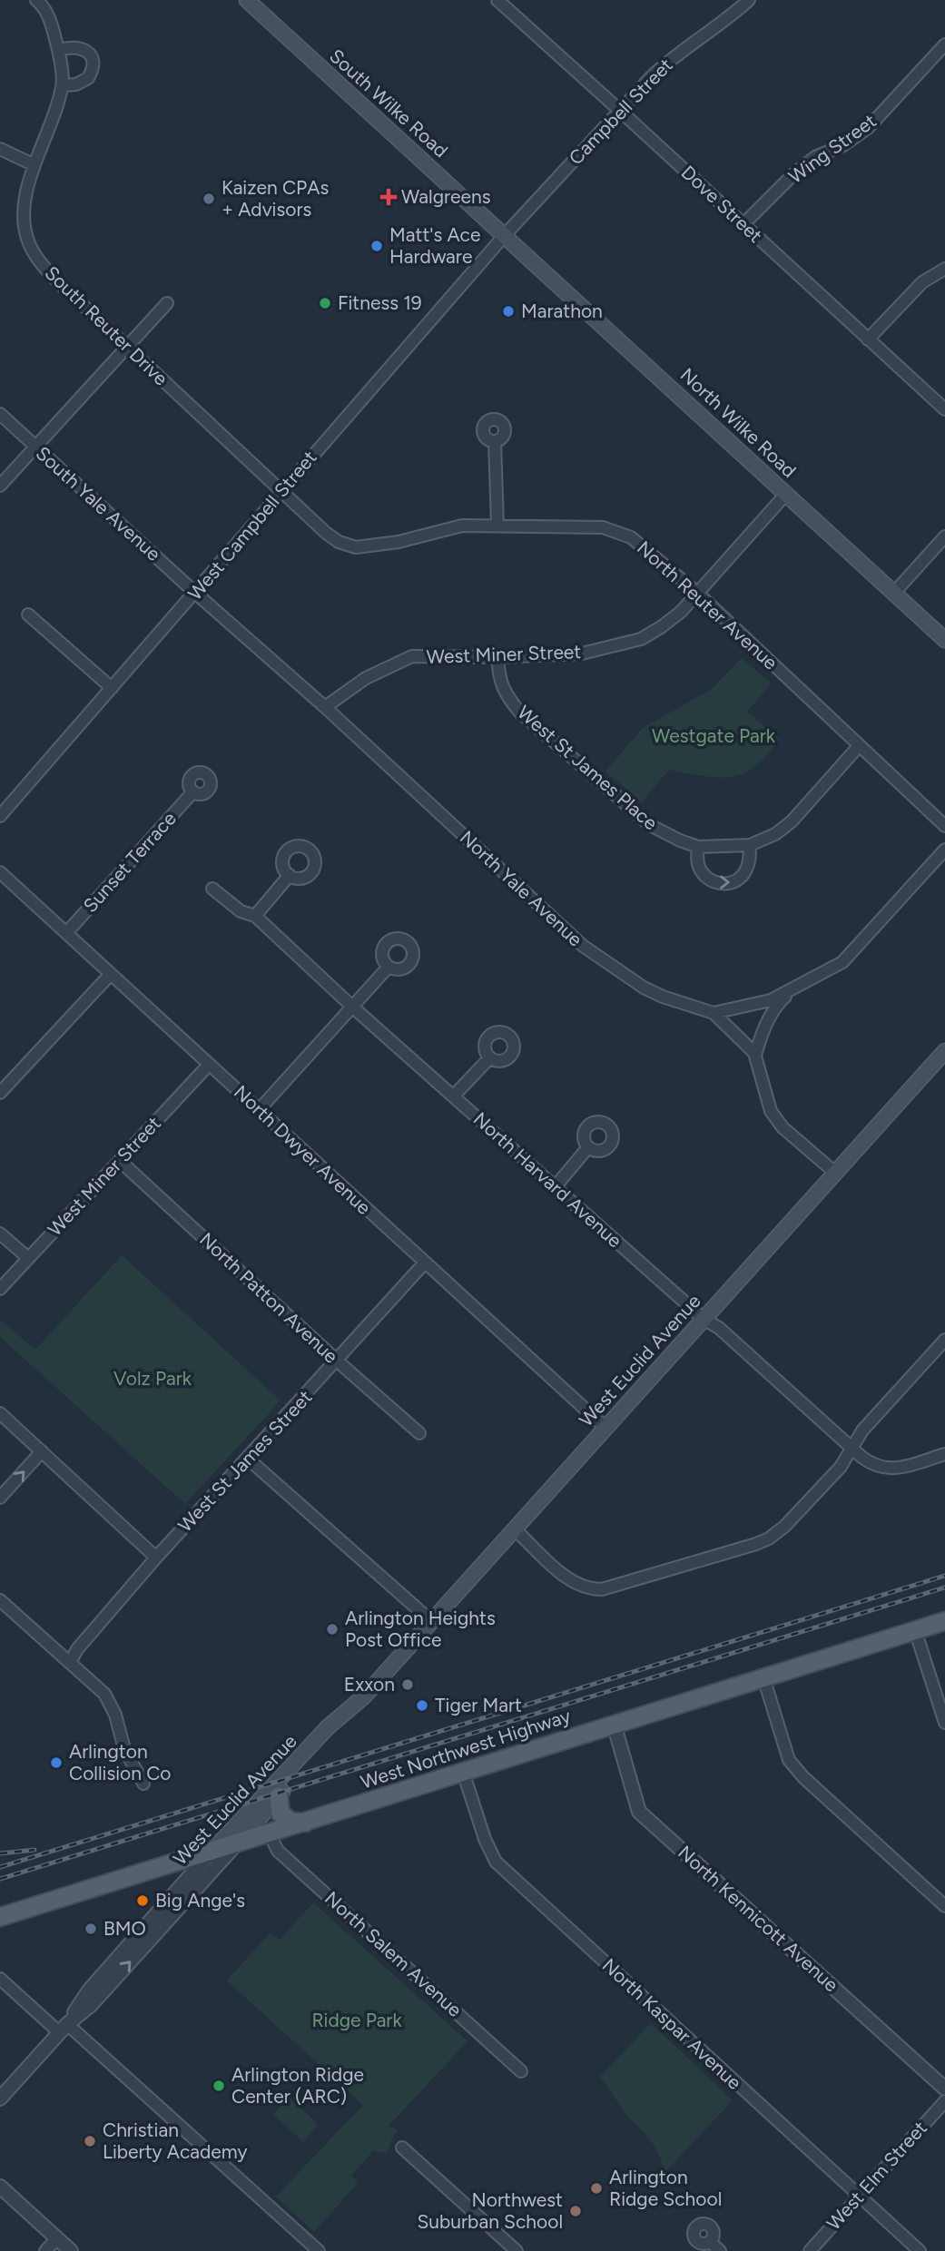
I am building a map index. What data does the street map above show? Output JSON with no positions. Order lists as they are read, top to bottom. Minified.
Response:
{"streets":{"main road":["South Wilke Road","North Wilke Road","West Euclid Avenue","West Northwest Highway"],"street":["Campbell Street","Wing Street","Dove Street","South Reuter Drive","South Yale Avenue","West Campbell Street","North Reuter Avenue","West Miner Street","West St James Place","Sunset Terrace","North Yale Avenue","North Dwyer Avenue","North Harvard Avenue","North Patton Avenue","West St James Street","North Kennicott Avenue","North Salem Avenue","North Kaspar Avenue","West Elm Street"]},"crossings":[["South Wilke Road","Campbell Street"],["South Wilke Road","North Wilke Road"],["South Wilke Road","West Campbell Street"],["Campbell Street","Dove Street"],["Campbell Street","North Wilke Road"],["Campbell Street","West Campbell Street"],["Wing Street","Dove Street"],["South Reuter Drive","West Campbell Street"],["South Reuter Drive","North Reuter Avenue"],["North Wilke Road","West Campbell Street"],["North Wilke Road","West Miner Street"],["South Yale Avenue","West Campbell Street"],["South Yale Avenue","North Yale Avenue"],["West Campbell Street","North Reuter Avenue"],["West Campbell Street","North Yale Avenue"],["North Reuter Avenue","West Miner Street"],["North Reuter Avenue","West St James Place"],["West Miner Street","West St James Place"],["West Miner Street","North Yale Avenue"],["West Miner Street","North Dwyer Avenue"],["West Miner Street","North Patton Avenue"],["Sunset Terrace","North Dwyer Avenue"],["North Yale Avenue","West Euclid Avenue"],["North Dwyer Avenue","West Euclid Avenue"],["North Dwyer Avenue","West St James Street"],["North Harvard Avenue","West Euclid Avenue"],["North Patton Avenue","West St James Street"],["West Euclid Avenue","West Northwest Highway"],["West Northwest Highway","North Kennicott Avenue"],["West Northwest Highway","North Salem Avenue"],["West Northwest Highway","North Kaspar Avenue"],["North Kaspar Avenue","West Elm Street"]],"parks":["Westgate Park","Volz Park","Ridge Park"],"places":{"health":["Walgreens"],"other":["Kaizen CPAs + Advisors","Matt's Ace Hardware","Fitness 19","Marathon","Arlington Heights Post Office","Exxon","Tiger Mart","Arlington Collision Co","Big Ange's","BMO","Arlington Ridge Center (ARC)","Christian Liberty Academy","Arlington Ridge School","Northwest Suburban School"]}}
